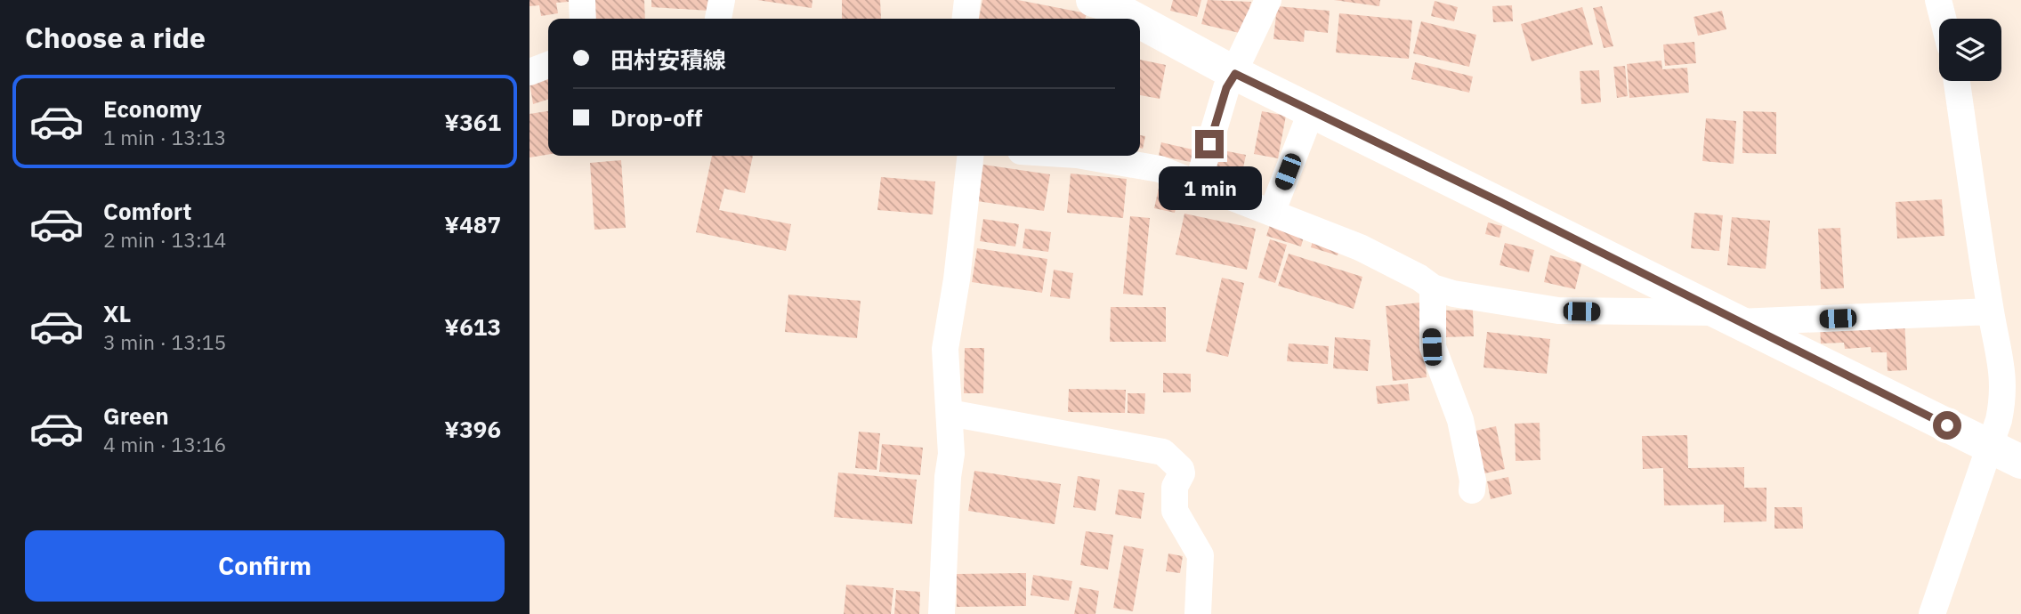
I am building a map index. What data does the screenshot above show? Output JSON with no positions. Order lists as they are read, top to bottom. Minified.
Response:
{"page":{"heading":"Choose a ride","banner":["田村安積線","Drop-off"],"list":[{"name":"Economy","note":"1 min · 13:13","value":"¥361"},{"name":"Comfort","note":"2 min · 13:14","value":"¥487"},{"name":"XL","note":"3 min · 13:15","value":"¥613"},{"name":"Green","note":"4 min · 13:16","value":"¥396"}],"bubble":"1 min","buttons":"Confirm"}}
